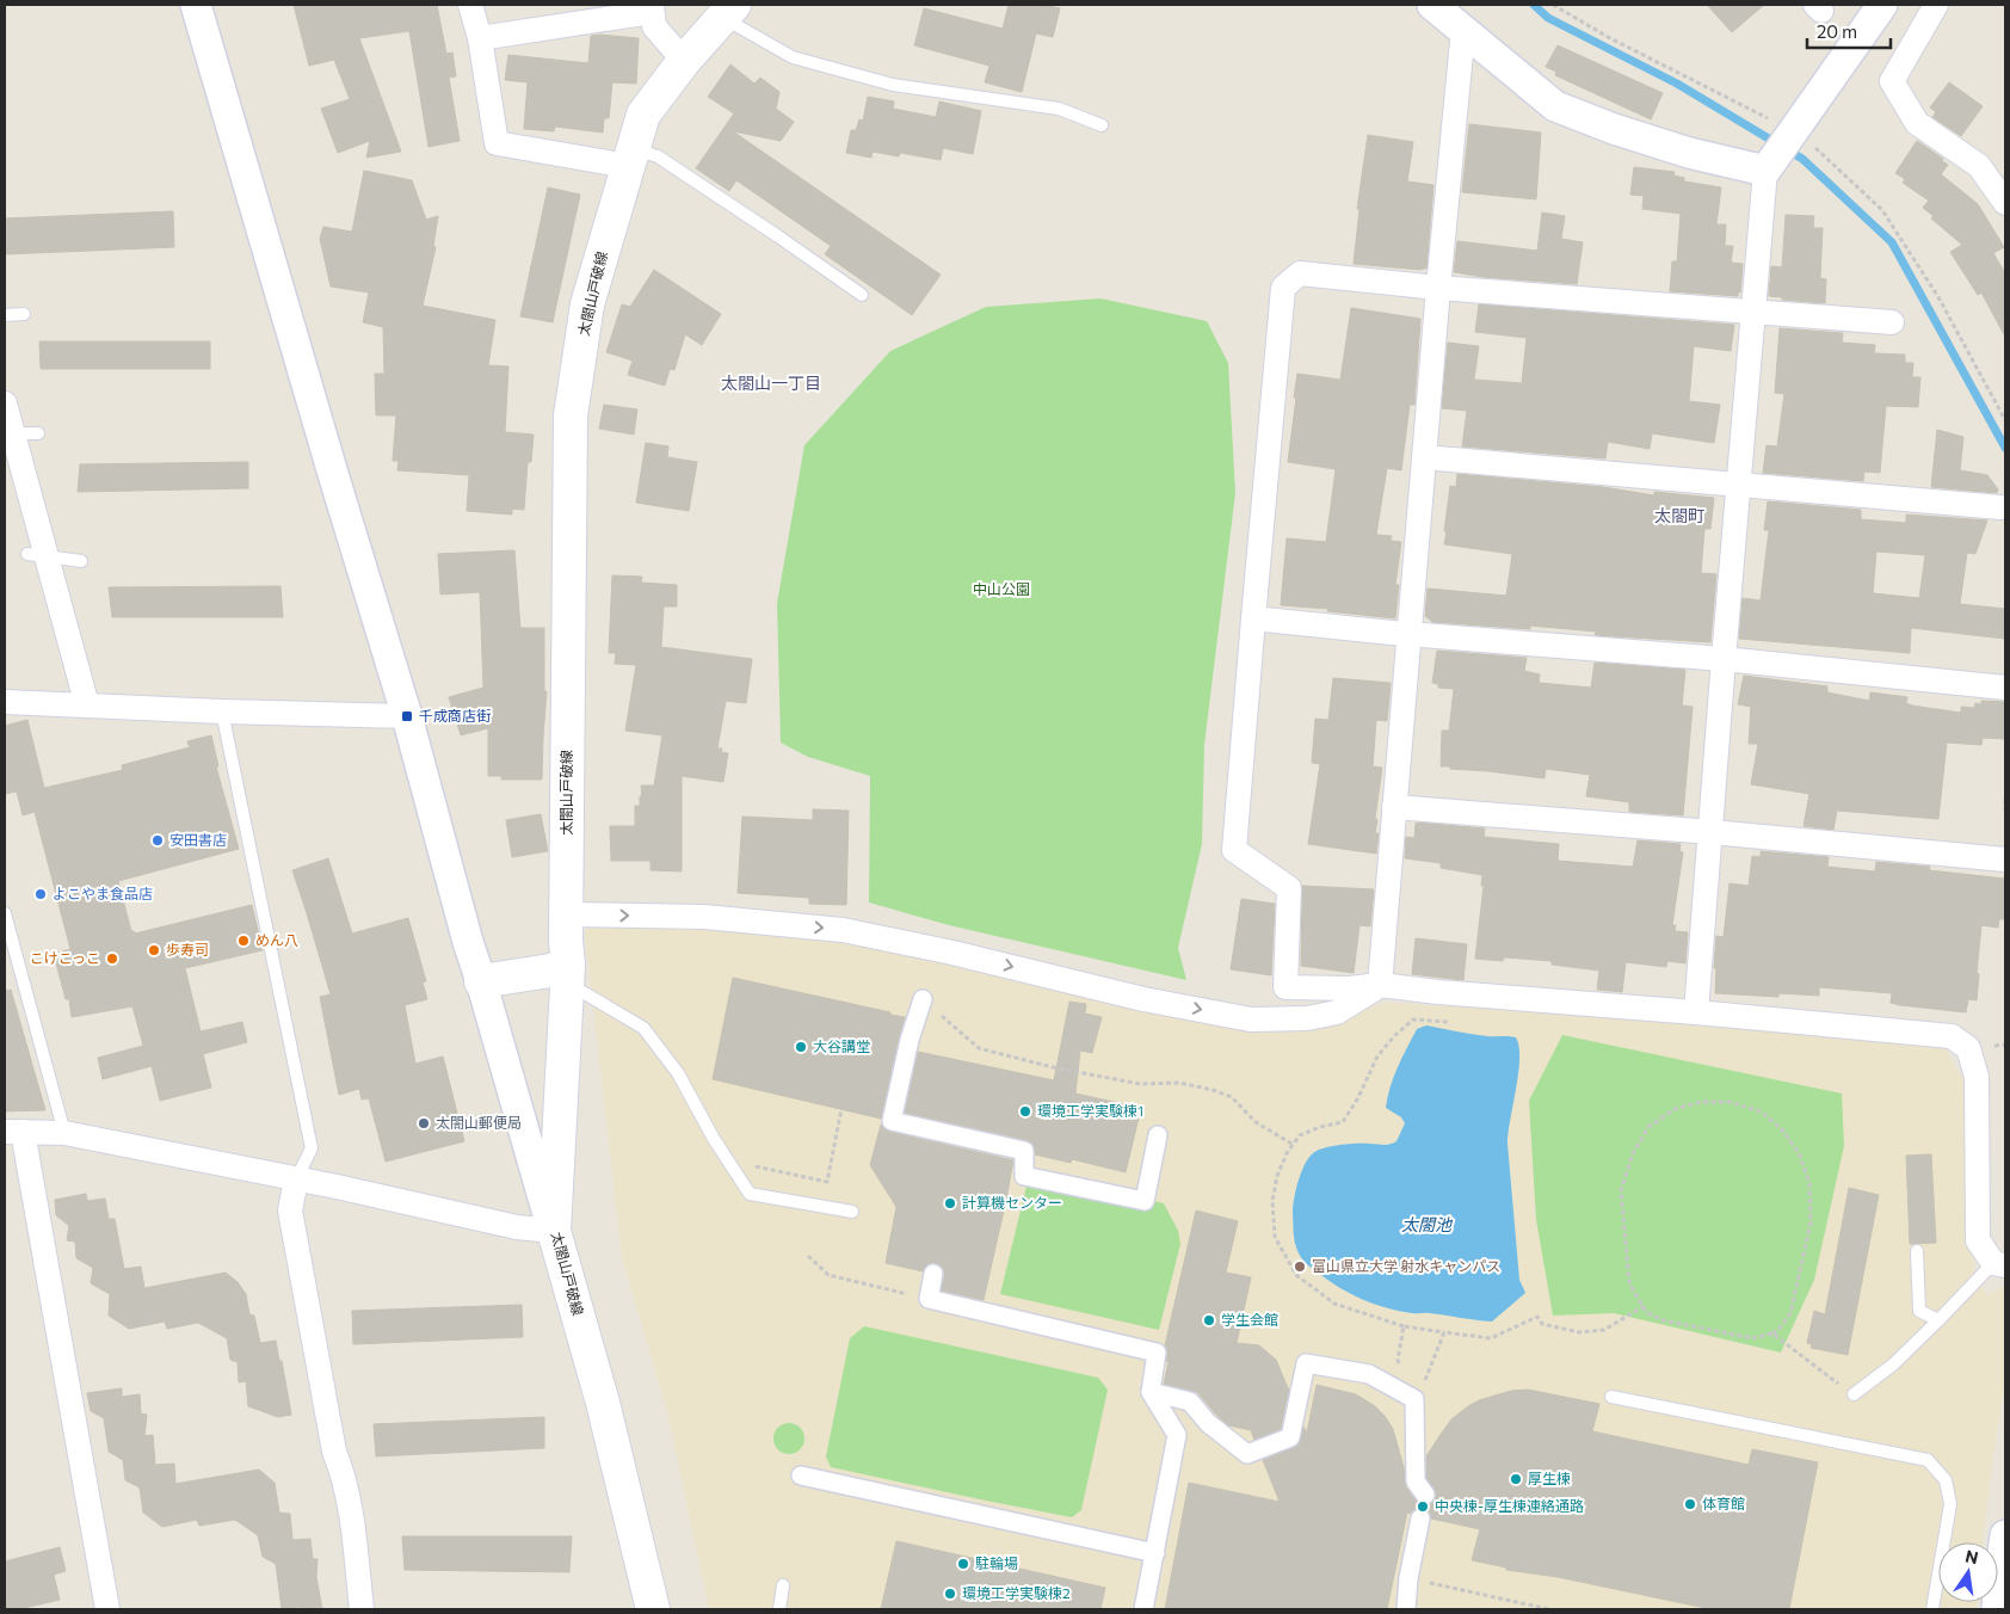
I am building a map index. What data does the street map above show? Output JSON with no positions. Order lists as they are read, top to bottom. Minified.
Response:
{"streets":{"main road":["太閤山戸破線"]},"districts":["太閤山一丁目","太閤町"],"water":["太閤池"],"parks":["中山公園"],"places":{"transit":["千成商店街"],"other":["安田書店","よこやま食品店","めん八","歩寿司","こけこっこ","大谷講堂","環境工学実験棟1","太閤山郵便局","計算機センター","富山県立大学 射水キャンパス","学生会館","厚生棟","体育館","中央棟-厚生棟連絡通路","駐輪場","環境工学実験棟2"]},"scale_bar":"20 m","north":"top"}
